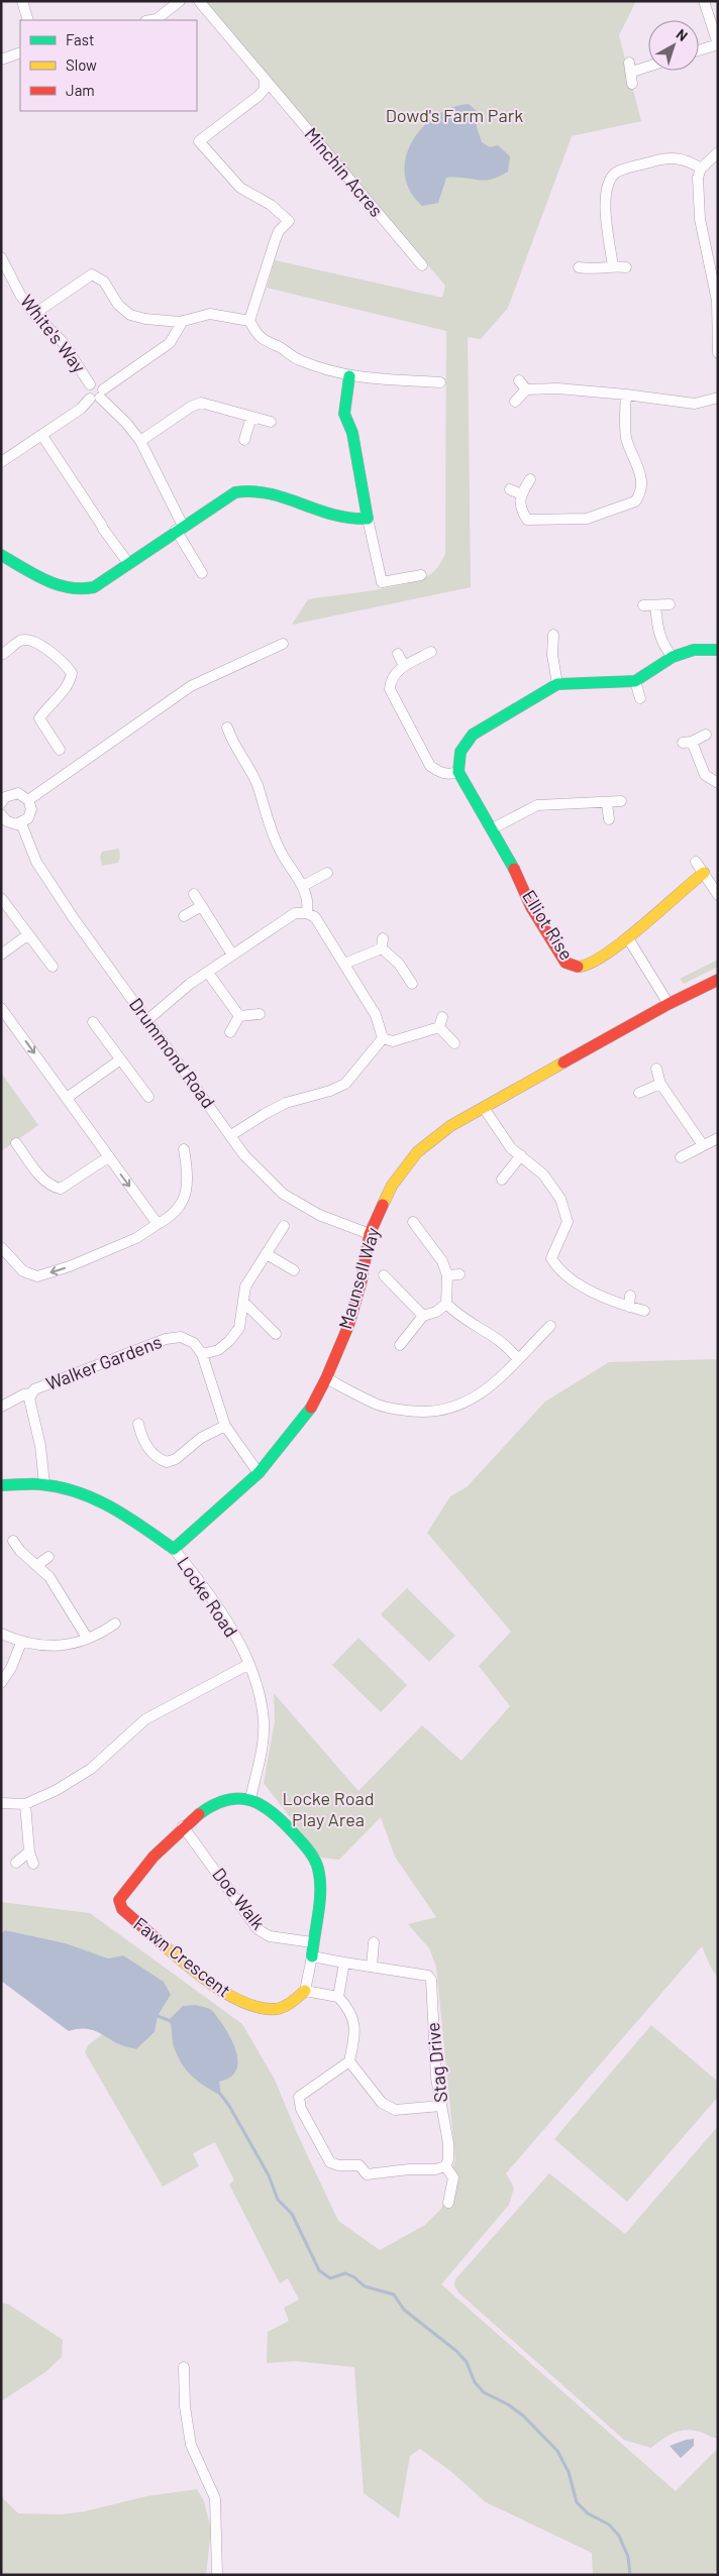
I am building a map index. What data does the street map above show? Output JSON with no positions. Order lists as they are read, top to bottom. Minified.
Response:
{"streets":{"street":["Minchin Acres","White's Way","Elliot Rise","Drummond Road","Maunsell Way","Walker Gardens","Locke Road","Doe Walk","Fawn Crescent","Stag Drive"]},"crossings":[["Drummond Road","Maunsell Way"],["Maunsell Way","Walker Gardens"],["Maunsell Way","Locke Road"],["Walker Gardens","Locke Road"],["Locke Road","Fawn Crescent"],["Doe Walk","Fawn Crescent"],["Fawn Crescent","Stag Drive"]],"parks":["Dowd's Farm Park","Locke Road Play Area"],"legend":["Fast","Slow","Jam"],"north":"top right"}
